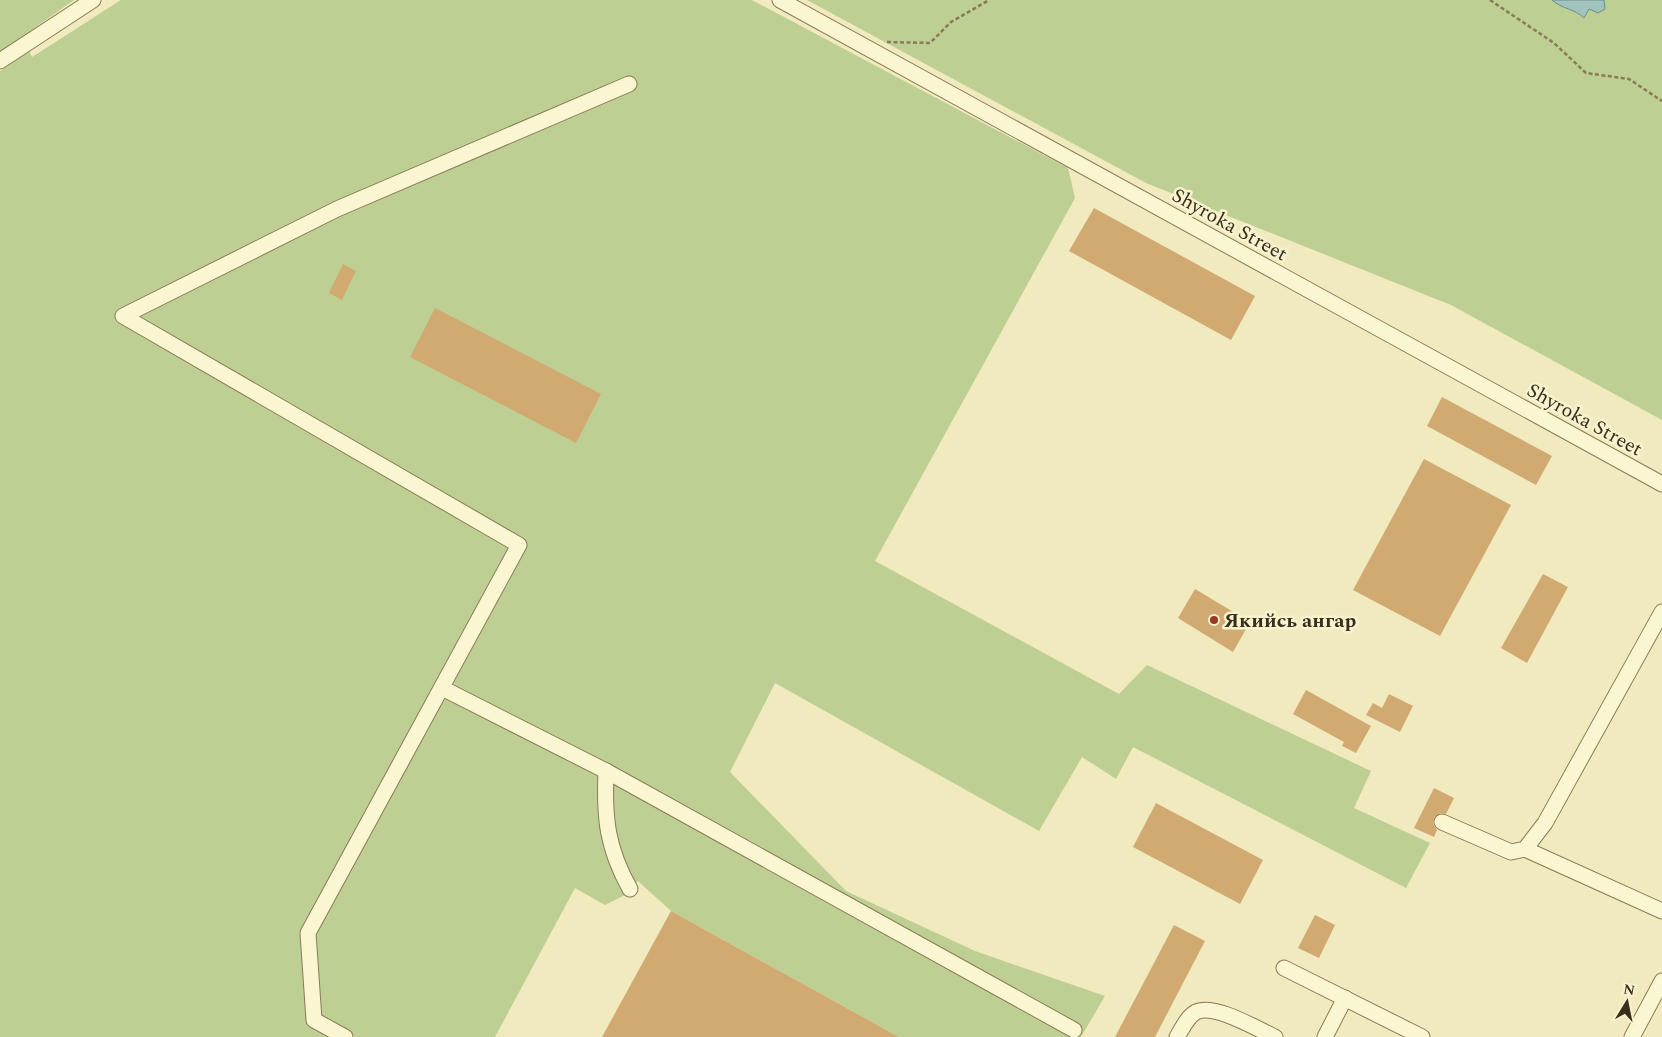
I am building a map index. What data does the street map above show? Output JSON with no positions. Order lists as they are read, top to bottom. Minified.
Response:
{"streets":{"street":["Shyroka Street"]},"places":["Якийсь ангар"],"north":"top"}
